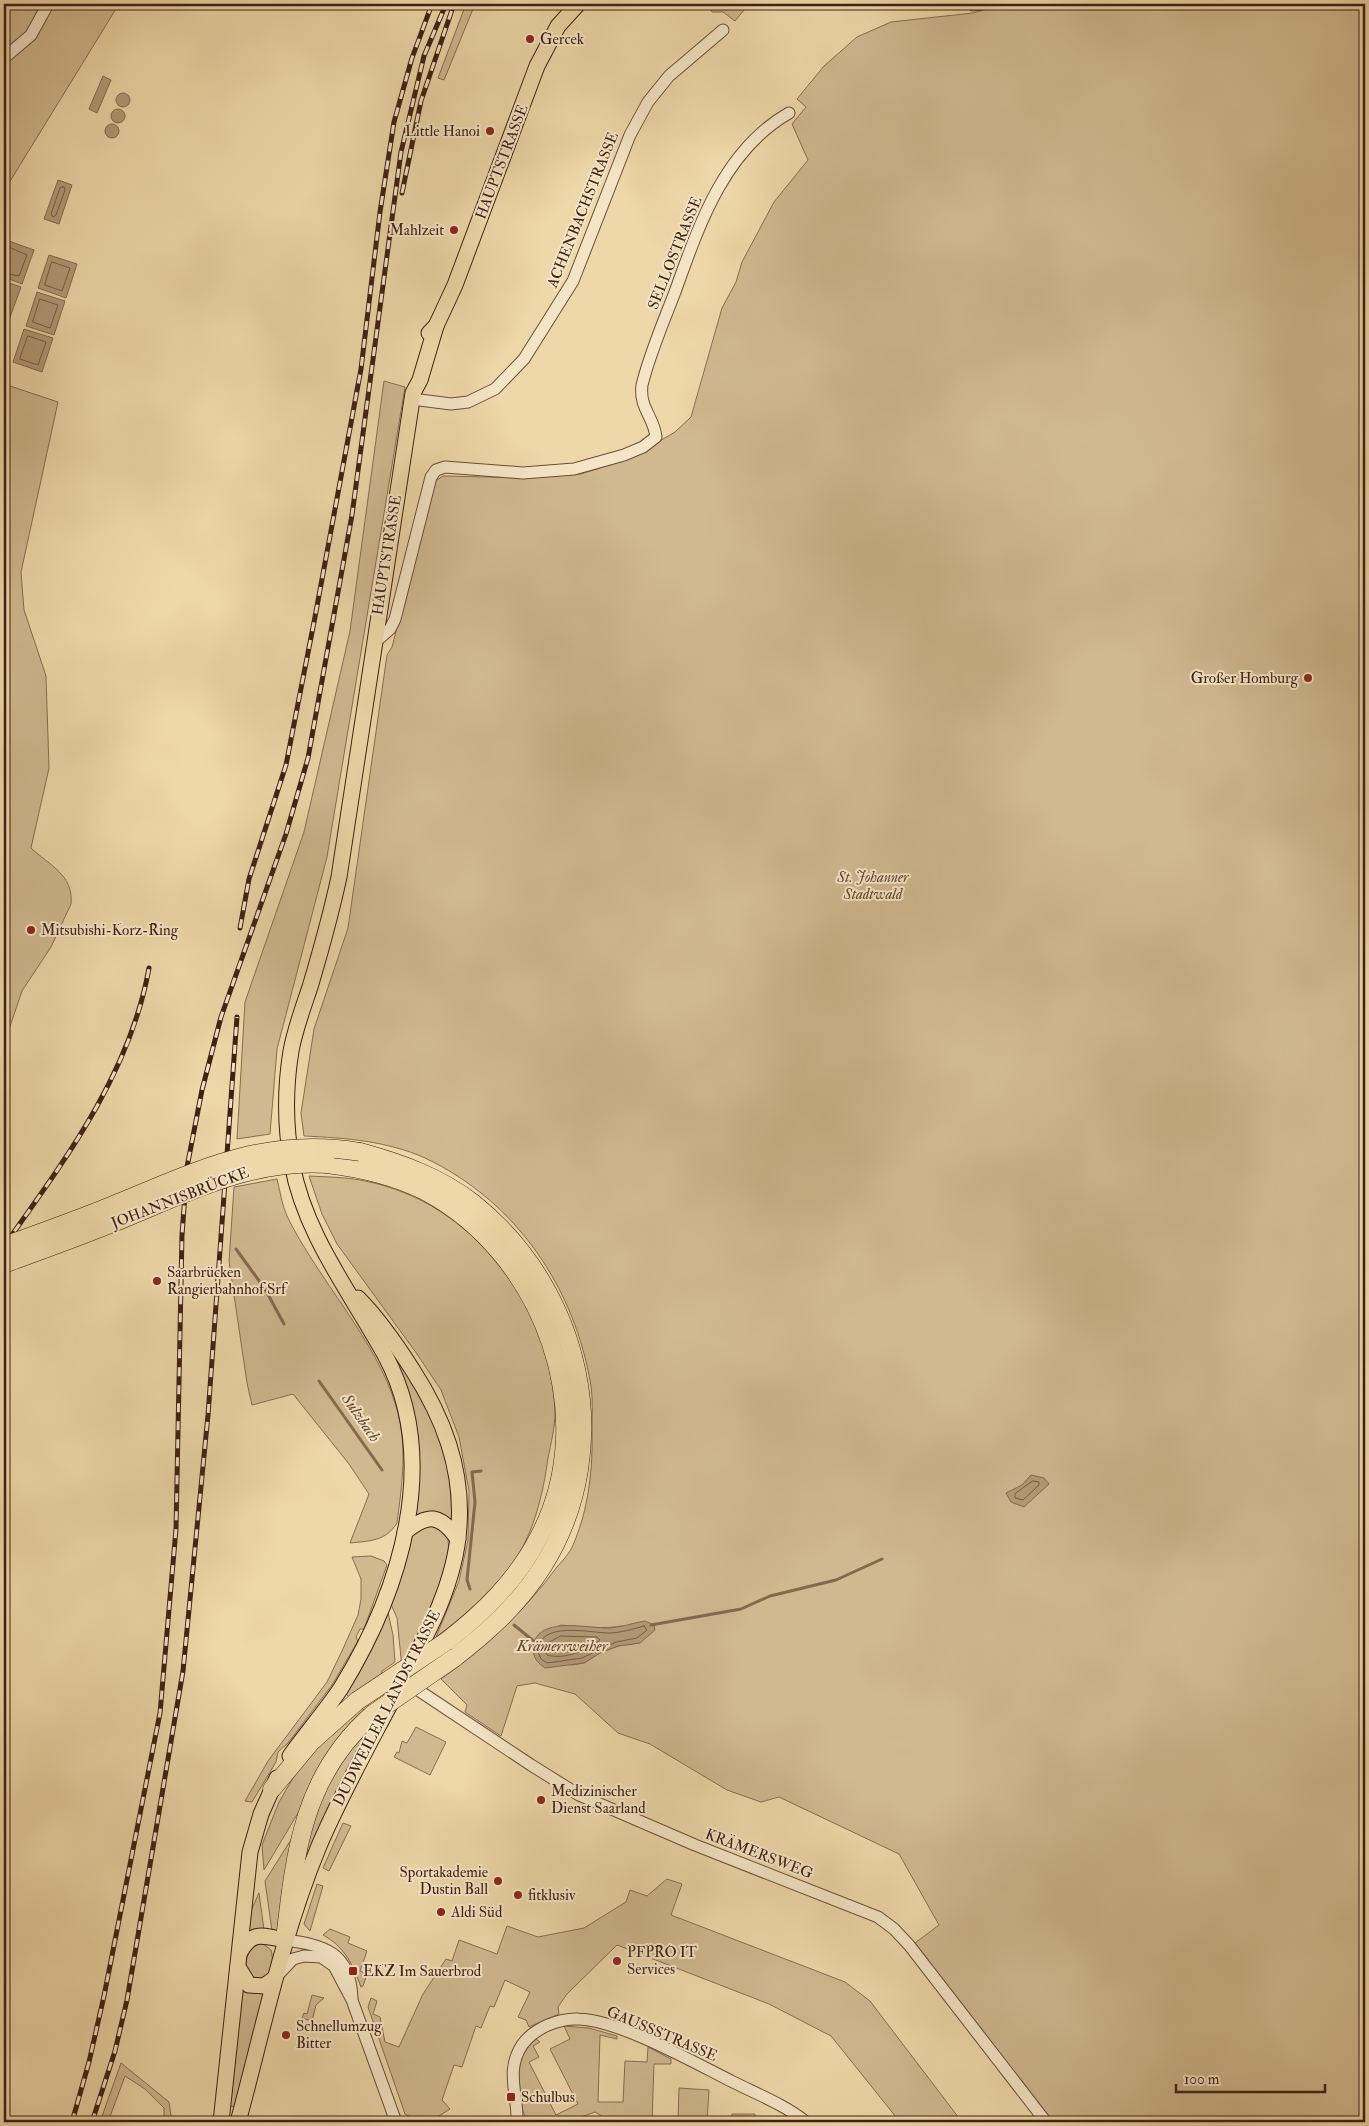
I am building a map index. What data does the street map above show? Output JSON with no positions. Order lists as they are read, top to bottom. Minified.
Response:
{"streets":{"highway":["JOHANNISBRÜCKE"],"main road":["HAUPTSTRASSE","DUDWEILER LANDSTRASSE"],"street":["ACHENBACHSTRASSE","SELLOSTRASSE","KRÄMERSWEG","GAUSSSTRASSE"]},"crossings":[["HAUPTSTRASSE","ACHENBACHSTRASSE"],["HAUPTSTRASSE","SELLOSTRASSE"],["HAUPTSTRASSE","DUDWEILER LANDSTRASSE"],["JOHANNISBRÜCKE","DUDWEILER LANDSTRASSE"],["DUDWEILER LANDSTRASSE","KRÄMERSWEG"]],"water":["Sulzbach","Krämersweiher"],"parks":["St. Johanner Stadtwald"],"places":{"other":["Gercek","Little Hanoi","Mahlzeit","Großer Homburg","Mitsubishi-Korz-Ring","Saarbrücken Rangierbahnhof Srf","Medizinischer Dienst Saarland","Sportakademie Dustin Ball","fitklusiv","Aldi Süd","PFPRO IT Services","Schnellumzug Bitter"],"transit":["EKZ Im Sauerbrod","Schulbus"]},"scale_bar":"100 m"}
